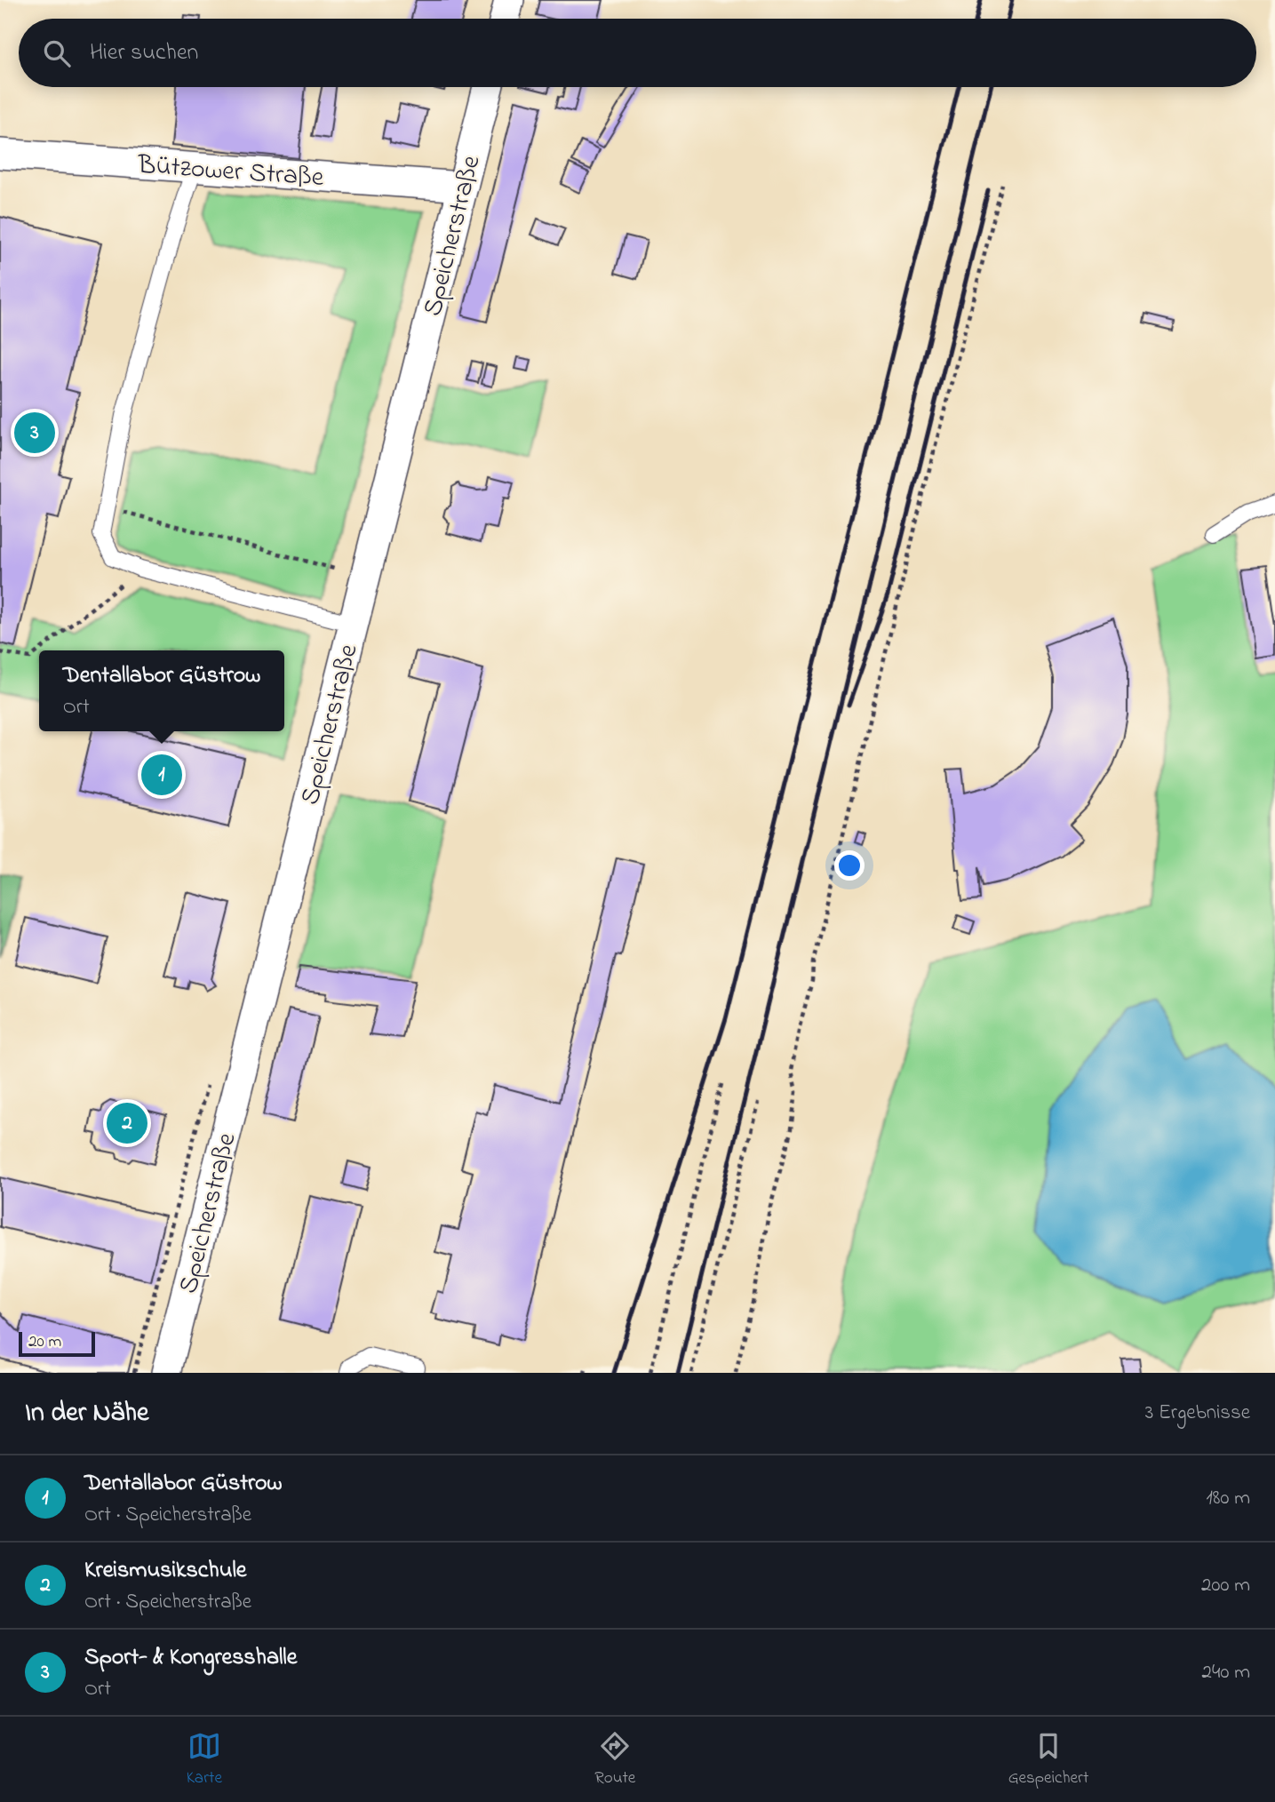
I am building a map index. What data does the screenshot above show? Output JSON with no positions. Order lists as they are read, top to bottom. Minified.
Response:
{"streets":{"street":["Bützower Straße","Speicherstraße"]},"crossings":[["Bützower Straße","Speicherstraße"]],"scale_bar":"20 m","page":{"search":"Hier suchen","pins":["3","1","2"],"popup":["Dentallabor Güstrow","Ort"],"scale":"20 m","heading":["In der Nähe","3 Ergebnisse"],"list":[{"mark":"1","name":"Dentallabor Güstrow","note":"Ort · Speicherstraße","value":"180 m"},{"mark":"2","name":"Kreismusikschule","note":"Ort · Speicherstraße","value":"200 m"},{"mark":"3","name":"Sport- & Kongresshalle","note":"Ort","value":"240 m"}],"nav":["Karte","Route","Gespeichert"]}}
